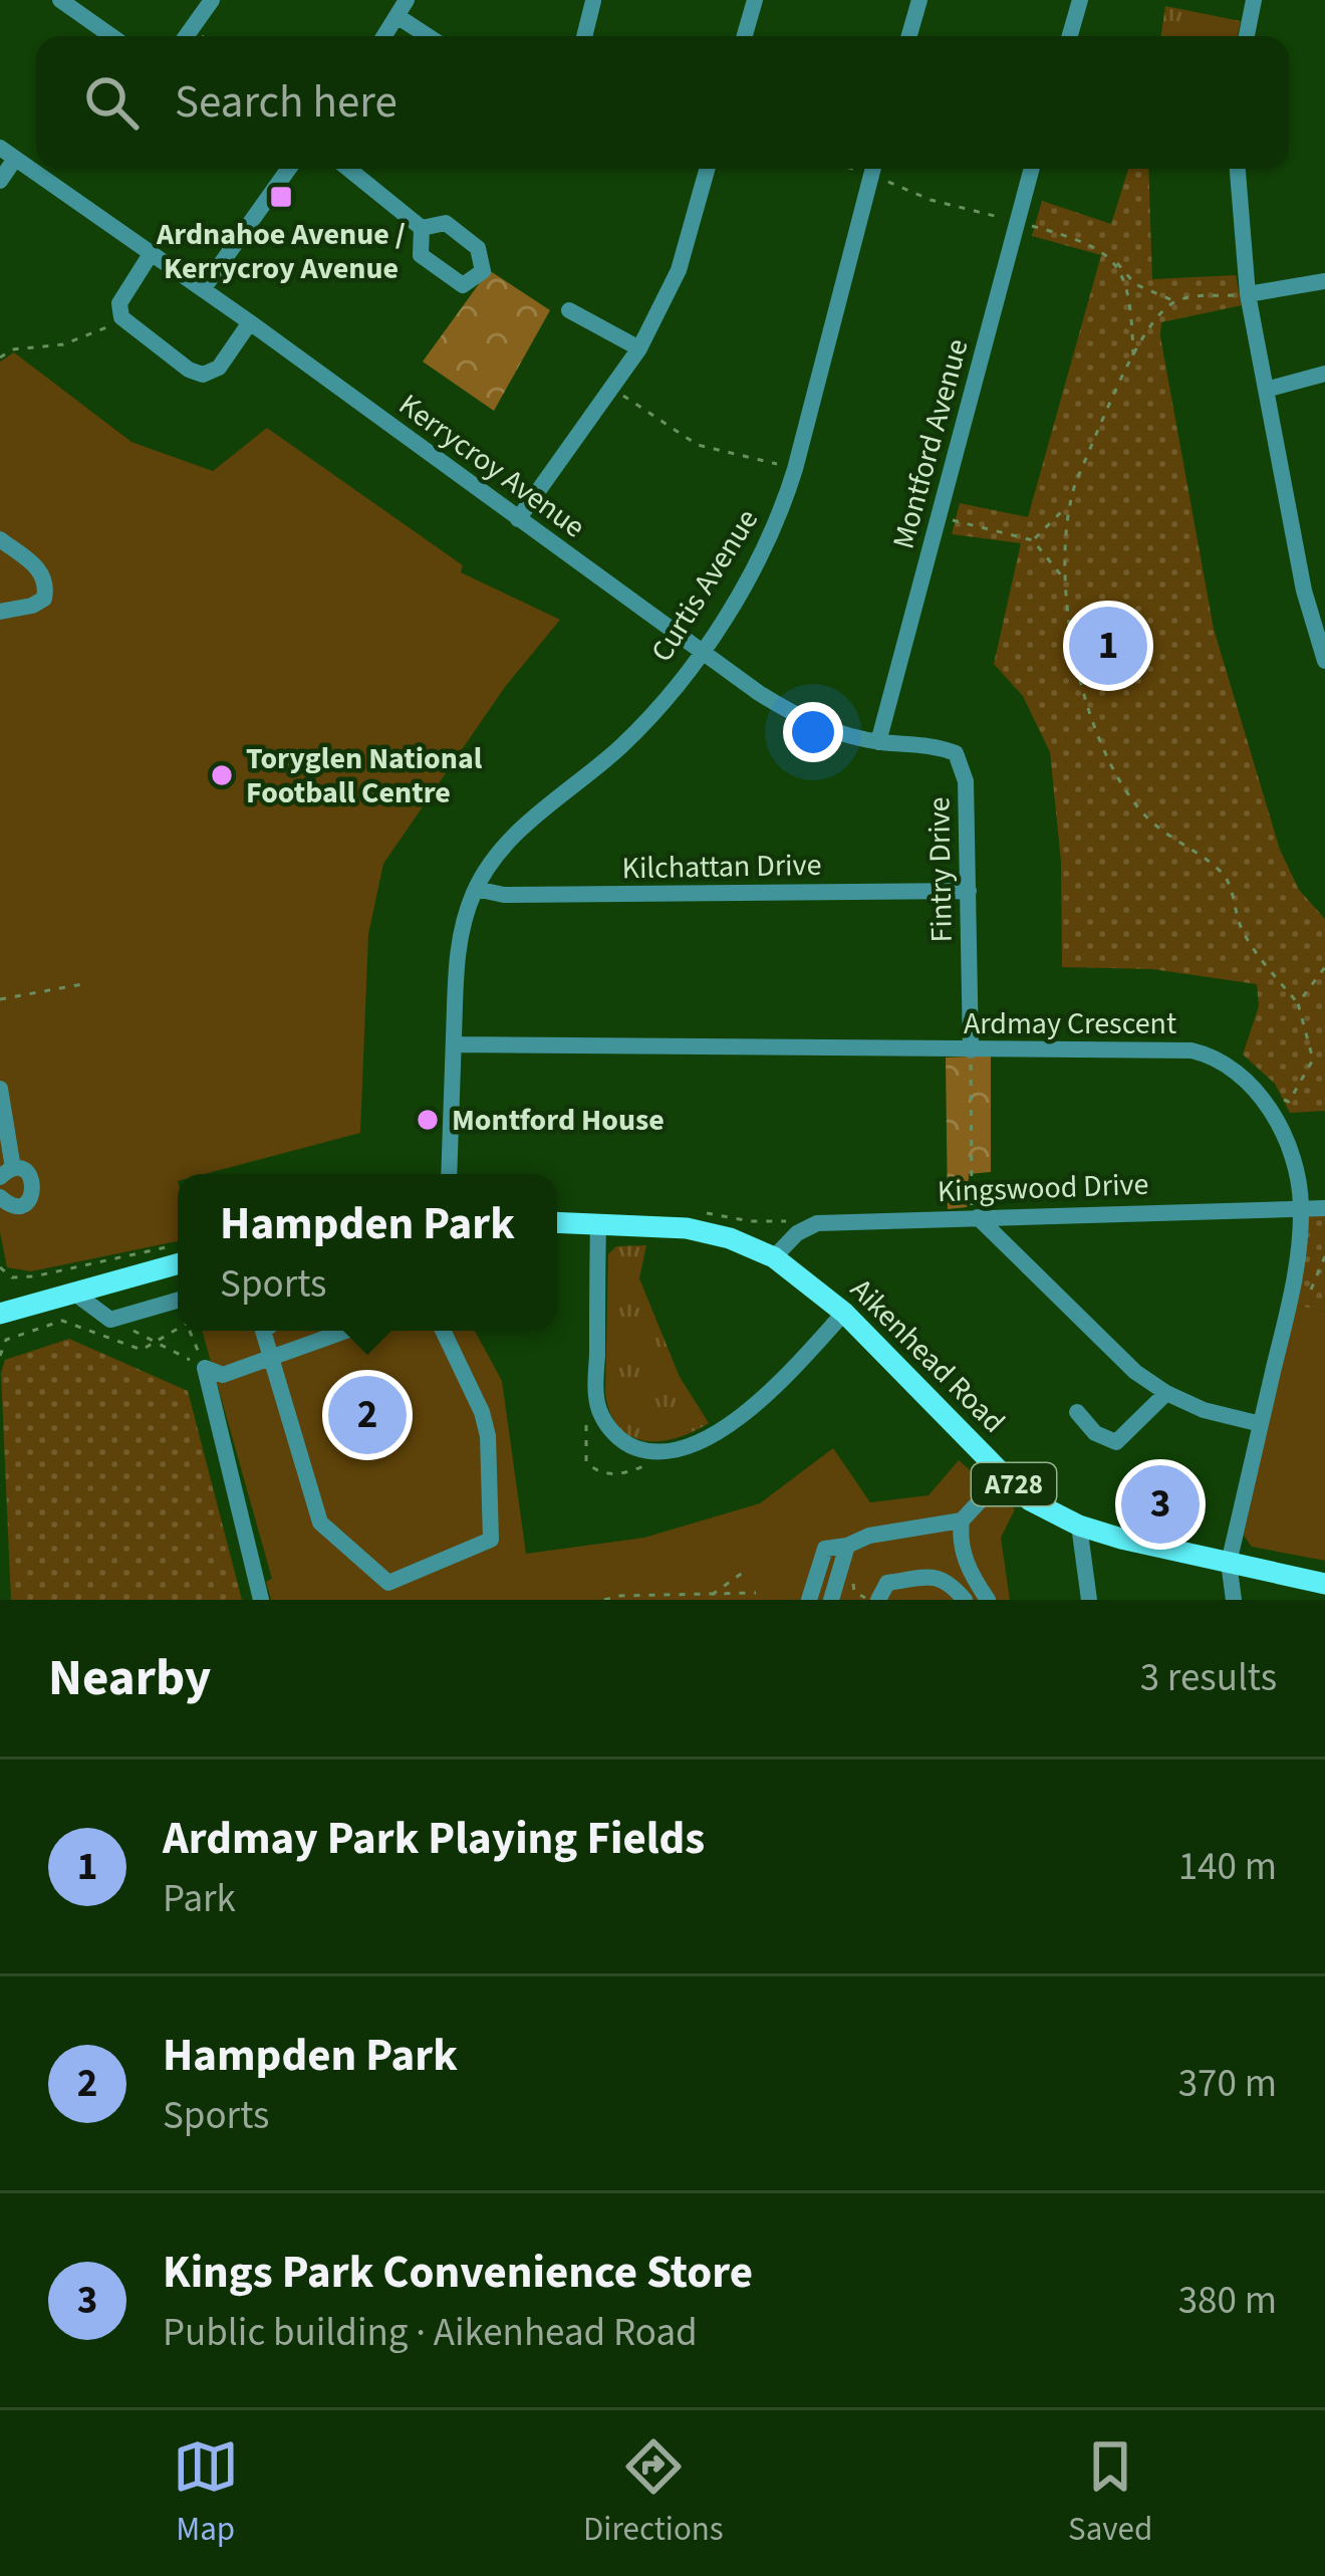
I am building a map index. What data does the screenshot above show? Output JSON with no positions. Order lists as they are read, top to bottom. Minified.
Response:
{"streets":{"main road":["Aikenhead Road","A728"],"street":["Montford Avenue","Kerrycroy Avenue","Curtis Avenue","Kilchattan Drive","Fintry Drive","Ardmay Crescent","Kingswood Drive"]},"crossings":[["Montford Avenue","Fintry Drive"],["Kerrycroy Avenue","Curtis Avenue"],["Kerrycroy Avenue","Fintry Drive"],["Curtis Avenue","Kilchattan Drive"],["Curtis Avenue","Fintry Drive"],["Curtis Avenue","Ardmay Crescent"],["Kilchattan Drive","Fintry Drive"],["Fintry Drive","Ardmay Crescent"],["Ardmay Crescent","Kingswood Drive"],["Ardmay Crescent","Aikenhead Road"],["Kingswood Drive","Aikenhead Road"]],"places":{"transit":["Ardnahoe Avenue / Kerrycroy Avenue"],"other":["Toryglen National Football Centre","Montford House"]},"page":{"search":"Search here","pins":["1","2","3"],"popup":["Hampden Park","Sports"],"heading":["Nearby","3 results"],"list":[{"mark":"1","name":"Ardmay Park Playing Fields","note":"Park","value":"140 m"},{"mark":"2","name":"Hampden Park","note":"Sports","value":"370 m"},{"mark":"3","name":"Kings Park Convenience Store","note":"Public building · Aikenhead Road","value":"380 m"}],"nav":["Map","Directions","Saved"]}}
